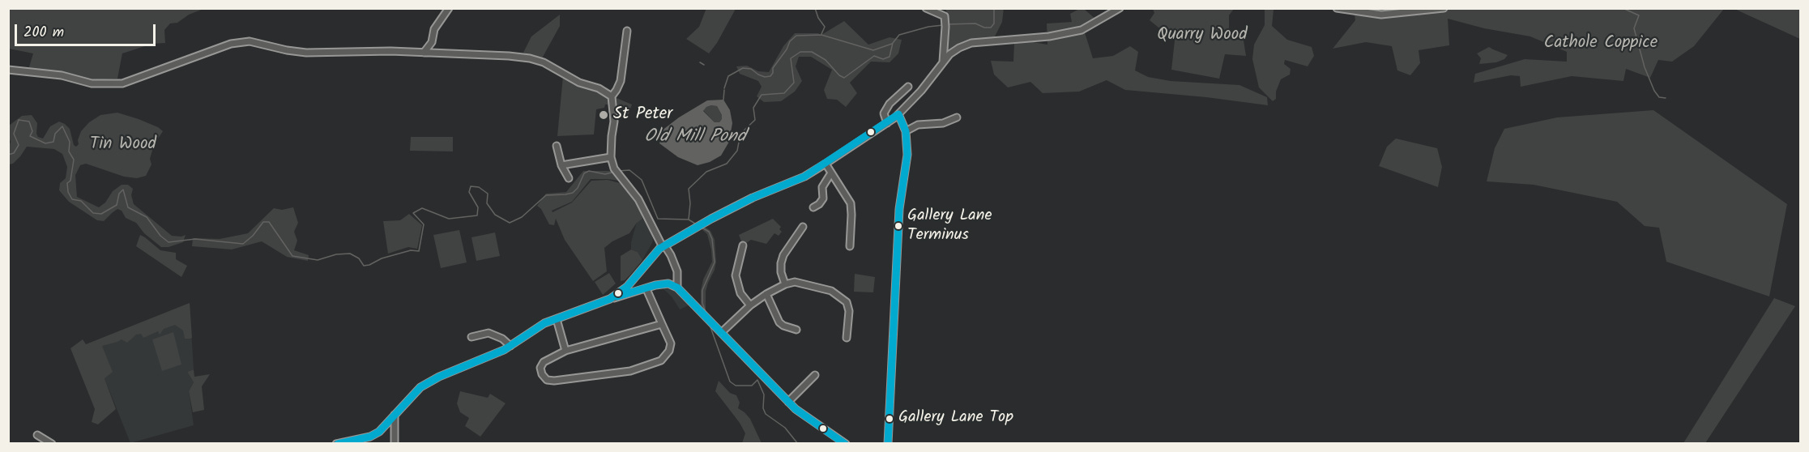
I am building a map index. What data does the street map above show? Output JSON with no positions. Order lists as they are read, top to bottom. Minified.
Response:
{"water":["Old Mill Pond"],"parks":["Quarry Wood","Cathole Coppice","Tin Wood"],"places":["St Peter","Gallery Lane Terminus","Gallery Lane Top"],"scale_bar":"200 m"}
